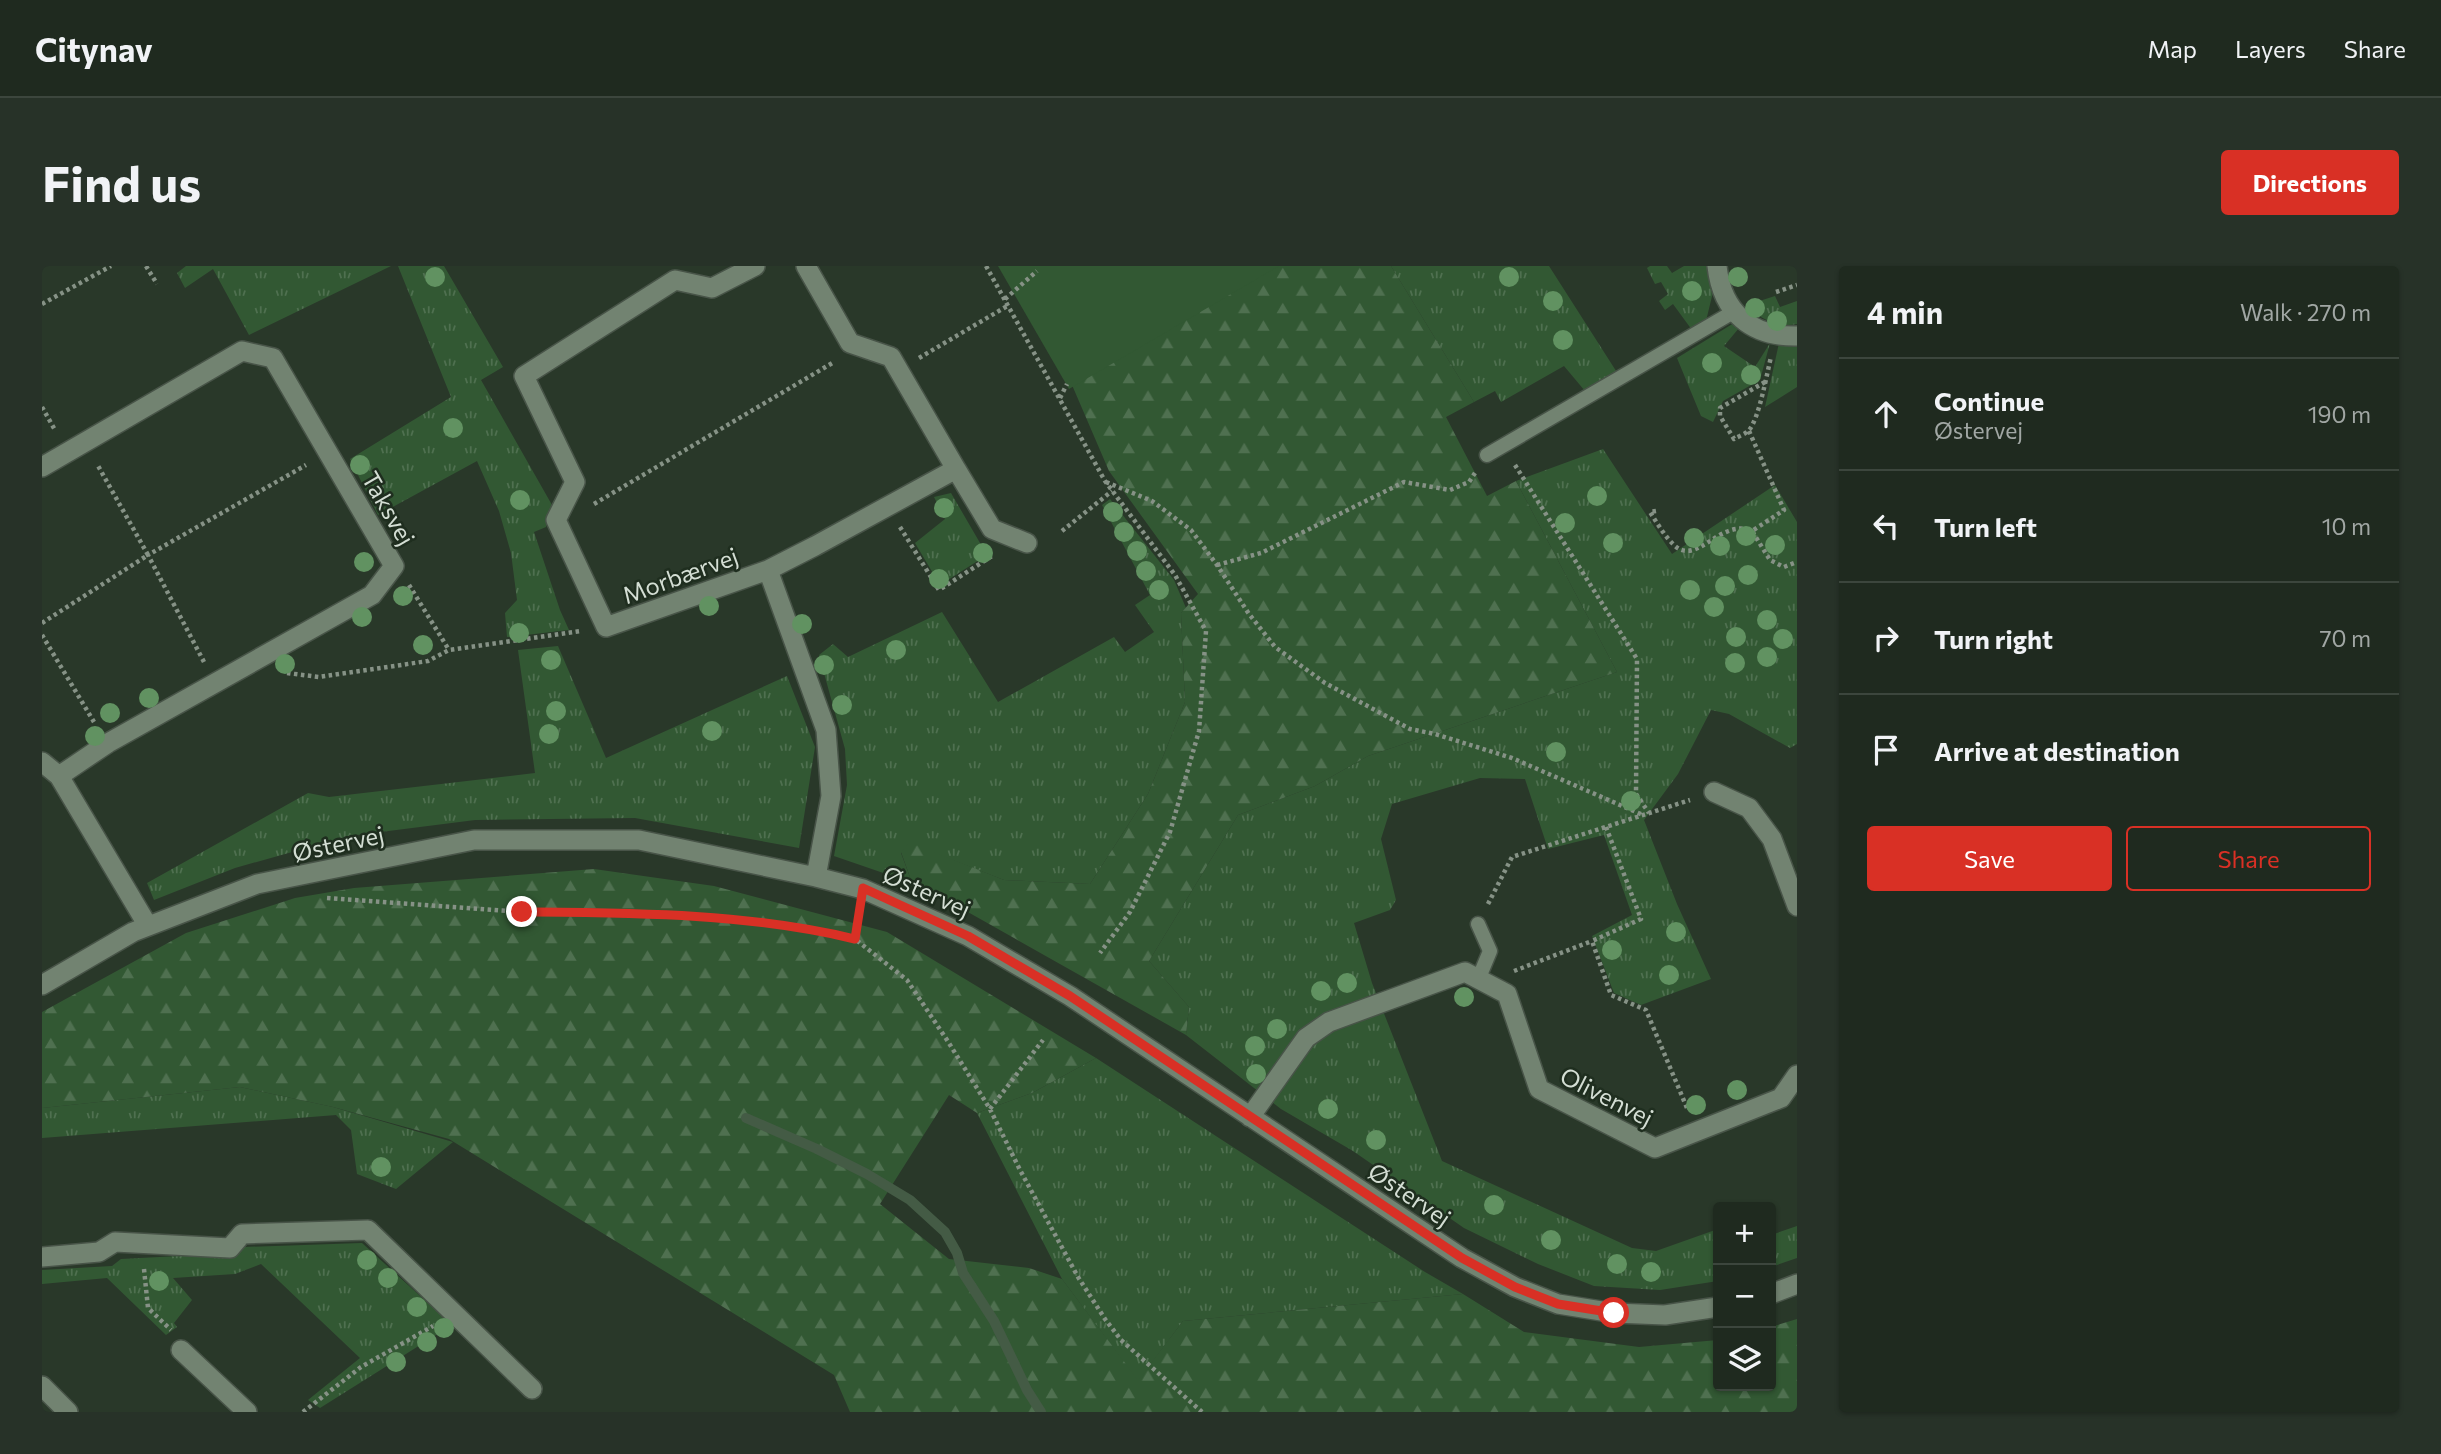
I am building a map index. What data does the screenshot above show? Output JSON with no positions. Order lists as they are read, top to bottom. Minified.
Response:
{"streets":{"street":["Taksvej","Morbærvej","Østervej","Olivenvej"]},"crossings":[["Morbærvej","Østervej"]],"page":{"header":"Citynav","nav":["Map","Layers","Share"],"buttons":["Directions",["Save","Share"]],"title":"Find us","heading":["4 min","Walk · 270 m"],"list":[["Continue","Østervej","190 m"],["Turn left","10 m"],["Turn right","70 m"],"Arrive at destination"],"map_buttons":["+","−"]}}
